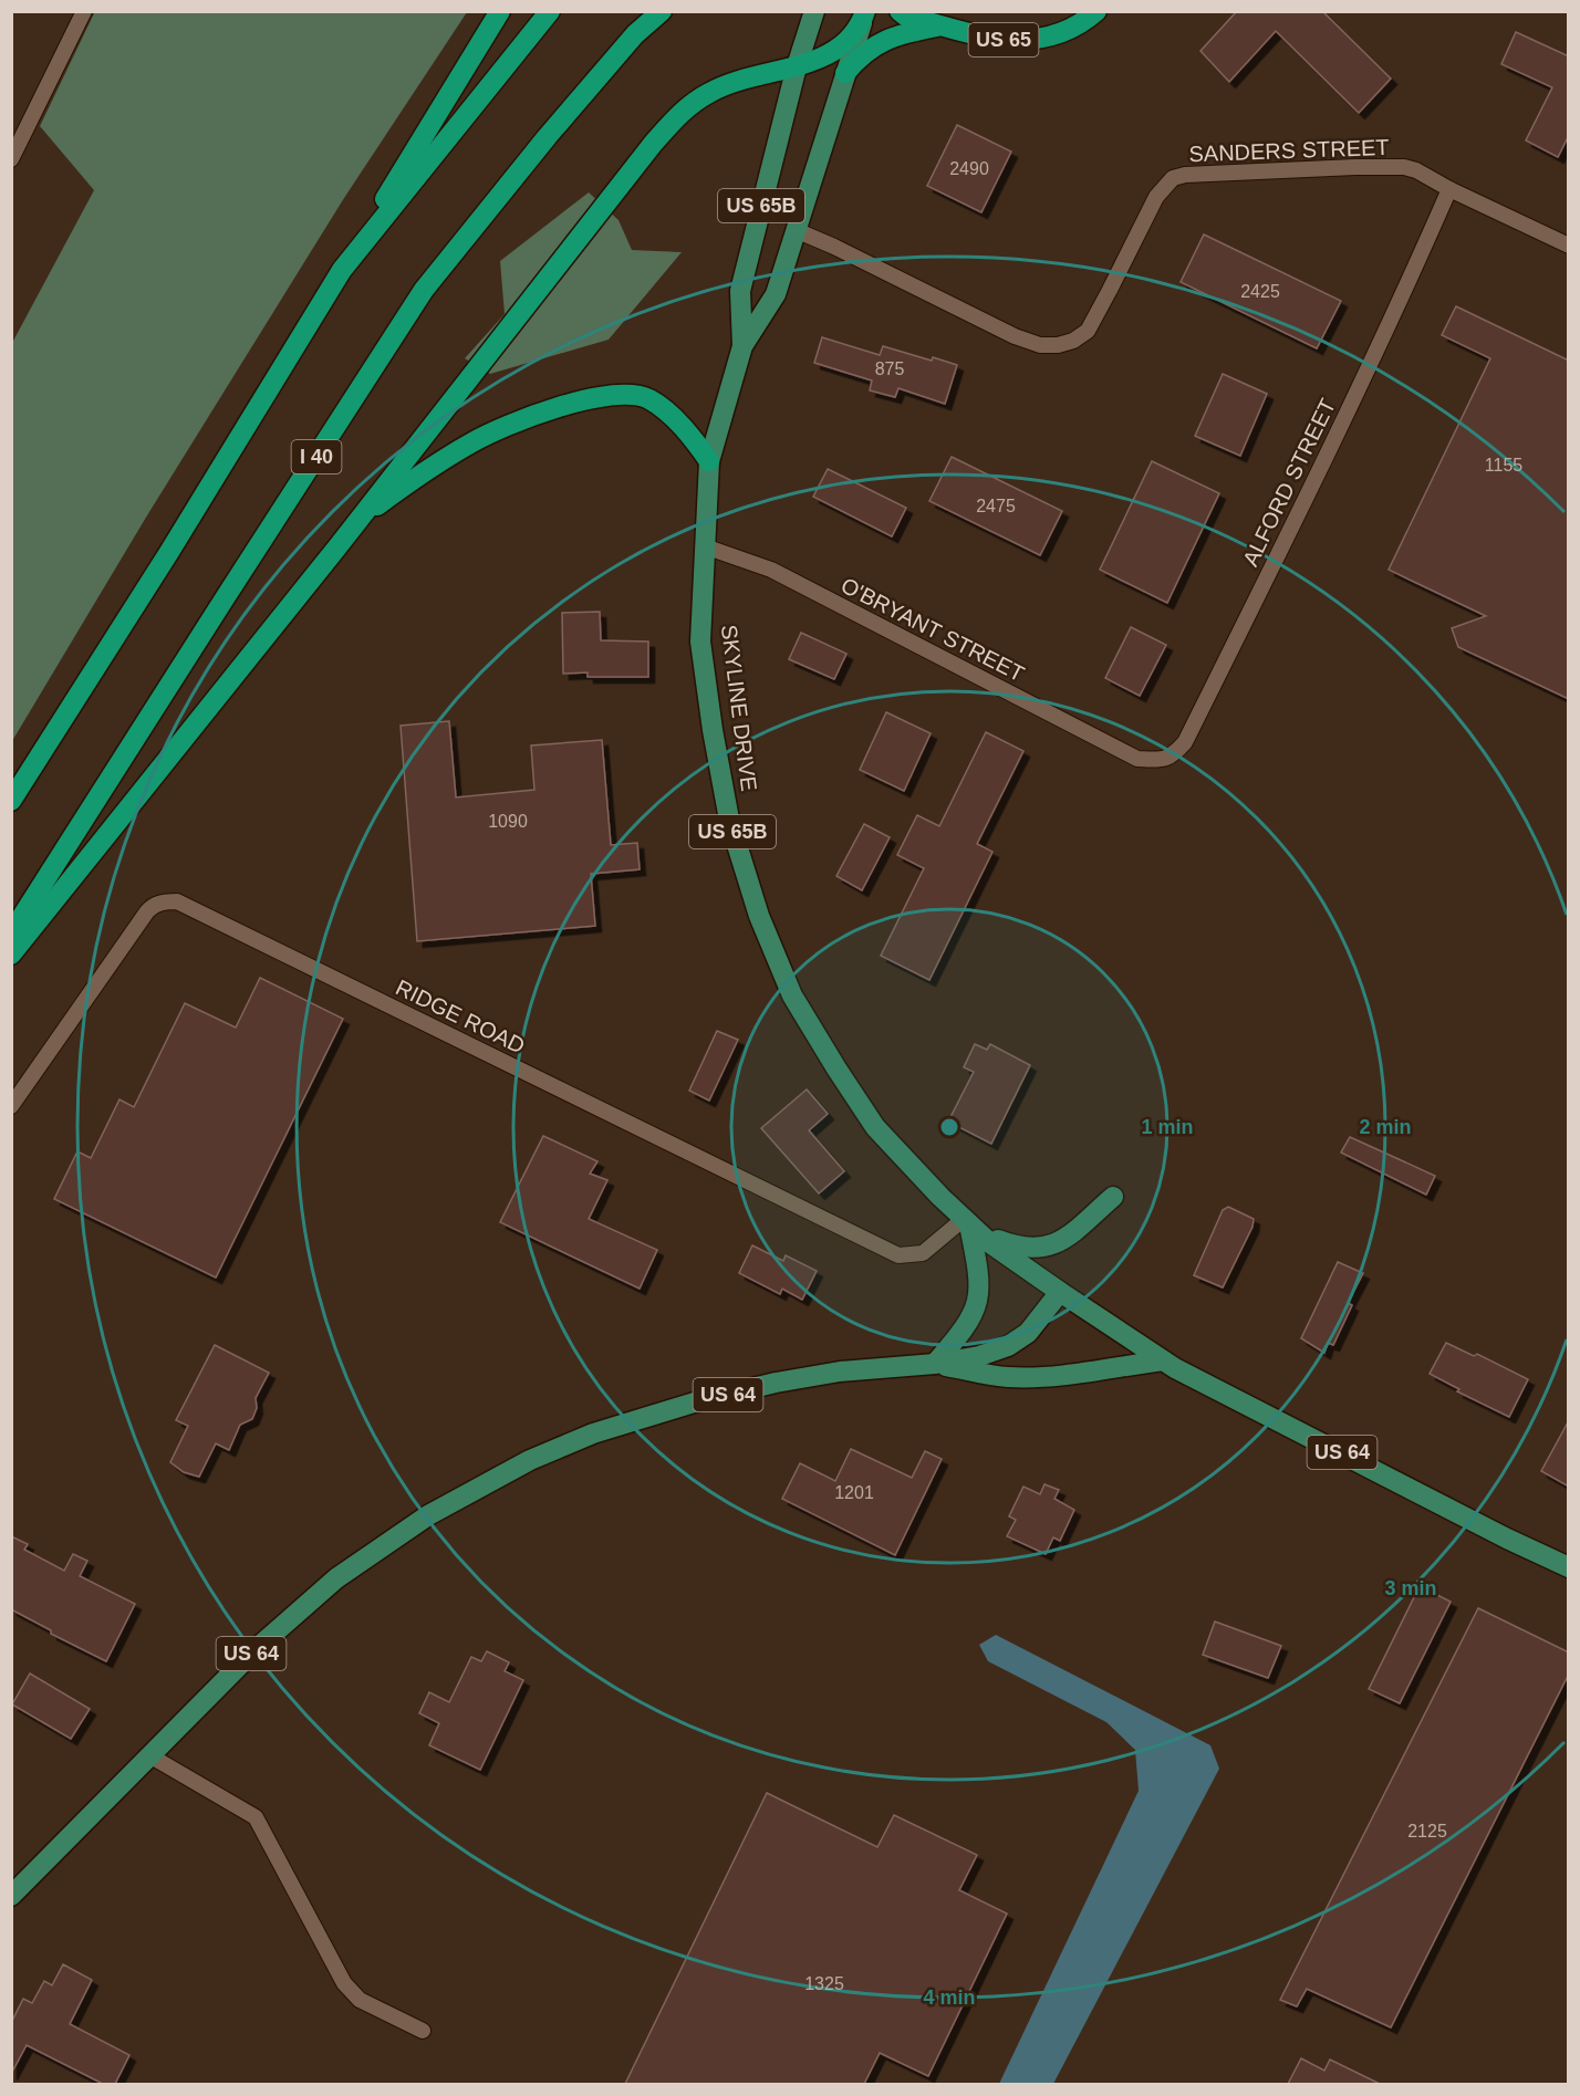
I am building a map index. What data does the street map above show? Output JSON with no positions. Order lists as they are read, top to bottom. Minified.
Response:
{"streets":{"highway":["US 65","I 40"],"main road":["US 65B","SKYLINE DRIVE","US 64"],"street":["SANDERS STREET","ALFORD STREET","O'BRYANT STREET","RIDGE ROAD"]},"crossings":[["SANDERS STREET","US 65B"],["SANDERS STREET","ALFORD STREET"],["US 65B","SKYLINE DRIVE"],["ALFORD STREET","O'BRYANT STREET"],["O'BRYANT STREET","SKYLINE DRIVE"],["SKYLINE DRIVE","RIDGE ROAD"],["SKYLINE DRIVE","US 64"]],"house_numbers":["2490","2425","875","1155","2475","1090","1201","2125","1325"],"rings":["1 min","2 min","3 min","4 min"]}
